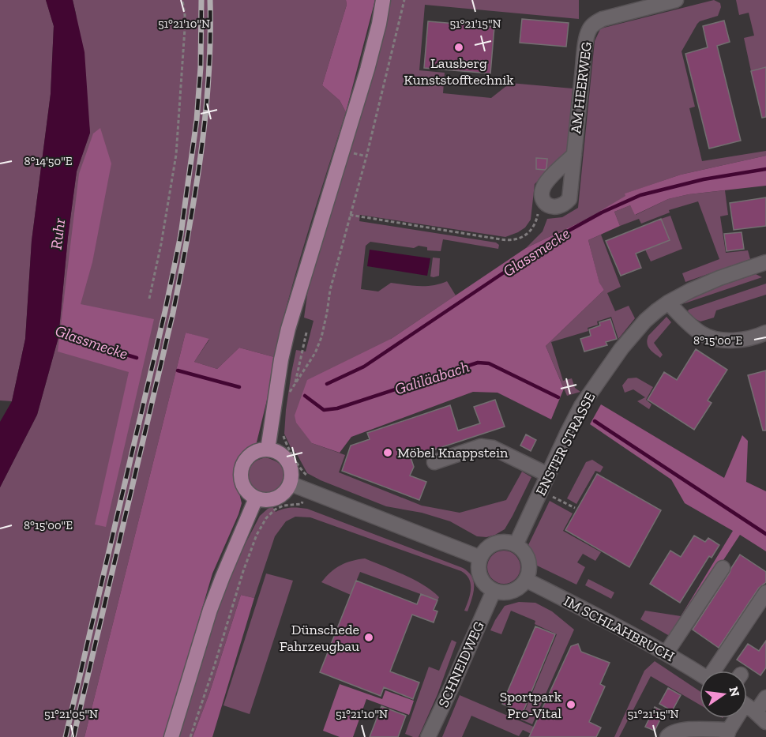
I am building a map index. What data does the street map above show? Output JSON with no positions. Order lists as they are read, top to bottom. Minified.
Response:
{"streets":{"street":["AM HEERWEG","ENSTER STRASSE","IM SCHLAHBRUCH","SCHNEIDWEG"]},"crossings":[["ENSTER STRASSE","IM SCHLAHBRUCH"],["ENSTER STRASSE","SCHNEIDWEG"],["IM SCHLAHBRUCH","SCHNEIDWEG"]],"water":["Ruhr","Glassmecke","Galiläabach"],"places":["Lausberg Kunststofftechnik","Möbel Knappstein","Dünschede Fahrzeugbau","Sportpark Pro-Vital"],"north":"right","coordinates":["51°21'10\"N","51°21'15\"N","8°14'50\"E","8°15'00\"E","51°21'05\"N"]}
